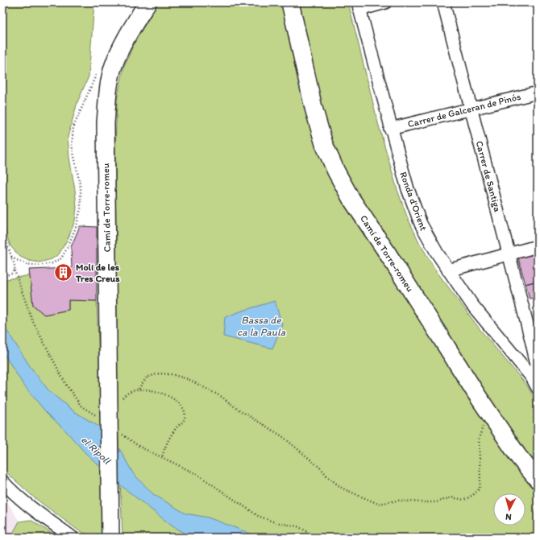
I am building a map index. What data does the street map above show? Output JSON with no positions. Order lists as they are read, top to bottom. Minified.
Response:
{"streets":{"street":["Carrer de Galceran de Pinós","Carrer de Santiga","Ronda d'Orient","Camí de Torre-romeu"]},"crossings":[["Carrer de Galceran de Pinós","Carrer de Santiga"],["Carrer de Galceran de Pinós","Ronda d'Orient"]],"water":["Bassa de ca la Paula","el Ripoll"],"places":{"building":["Molí de les Tres Creus"]},"north":"bottom"}
